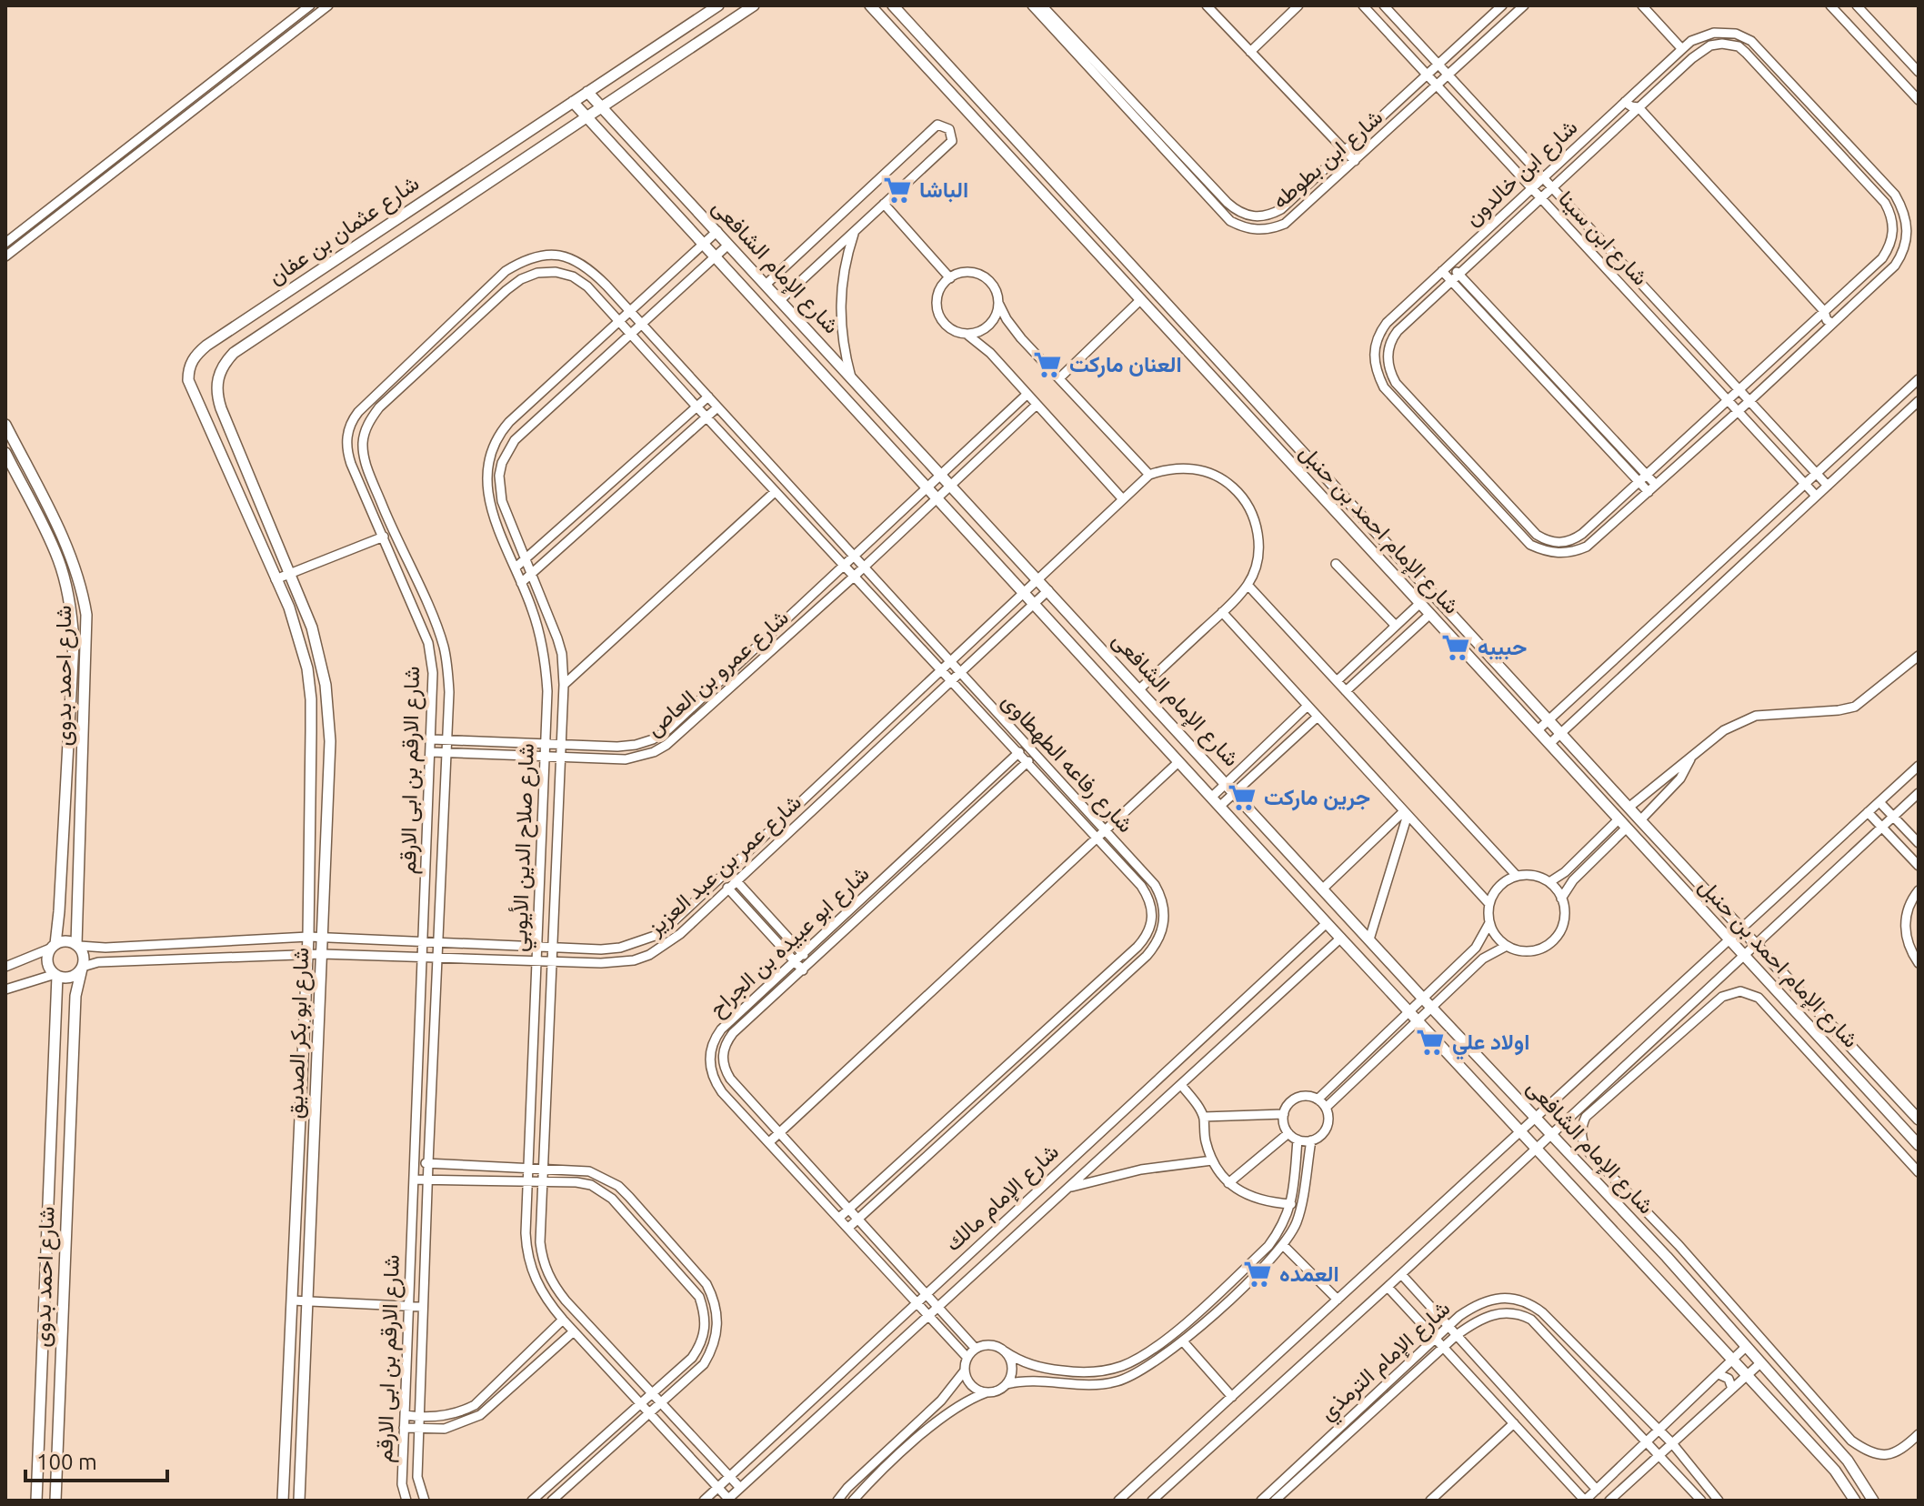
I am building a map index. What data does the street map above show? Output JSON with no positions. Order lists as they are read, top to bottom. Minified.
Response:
{"streets":{"street":["شارع ابن بطوطه","شارع ابن خالدون","شارع عثمان بن عفان","شارع ابن سينا","شارع الإمام الشافعى","شارع الإمام احمد بن حنبل","شارع عمرو بن العاص","شارع احمد بدوى","شارع رفاعه الطهطاوى","شارع الارقم بن ابى الارقم","شارع صلاح الدين الأيوبي","شارع عمر بن عبد العزيز","شارع ابو عبيده بن الجراح","شارع ابو بكر الصديق","شارع الإمام مالك","شارع الإمام الترمذي"]},"crossings":[["شارع ابن بطوطه","شارع ابن سينا"],["شارع ابن خالدون","شارع ابن سينا"],["شارع عثمان بن عفان","شارع الإمام الشافعى"],["شارع عثمان بن عفان","شارع ابو بكر الصديق"],["شارع الإمام الشافعى","شارع عمرو بن العاص"],["شارع الإمام الشافعى","شارع صلاح الدين الأيوبي"],["شارع الإمام الشافعى","شارع عمر بن عبد العزيز"],["شارع الإمام الشافعى","شارع الإمام مالك"],["شارع عمرو بن العاص","شارع رفاعه الطهطاوى"],["شارع عمرو بن العاص","شارع الارقم بن ابى الارقم"],["شارع عمرو بن العاص","شارع صلاح الدين الأيوبي"],["شارع احمد بدوى","شارع عمر بن عبد العزيز"],["شارع رفاعه الطهطاوى","شارع الارقم بن ابى الارقم"],["شارع رفاعه الطهطاوى","شارع صلاح الدين الأيوبي"],["شارع رفاعه الطهطاوى","شارع عمر بن عبد العزيز"],["شارع رفاعه الطهطاوى","شارع ابو عبيده بن الجراح"],["شارع الارقم بن ابى الارقم","شارع صلاح الدين الأيوبي"],["شارع الارقم بن ابى الارقم","شارع عمر بن عبد العزيز"],["شارع صلاح الدين الأيوبي","شارع عمر بن عبد العزيز"],["شارع صلاح الدين الأيوبي","شارع الإمام مالك"],["شارع عمر بن عبد العزيز","شارع ابو بكر الصديق"],["شارع ابو عبيده بن الجراح","شارع الإمام مالك"]],"places":{"supermarket":["الباشا","العنان ماركت","حبيبه","جرين ماركت","اولاد علي","العمده"]},"scale_bar":"100 m"}
